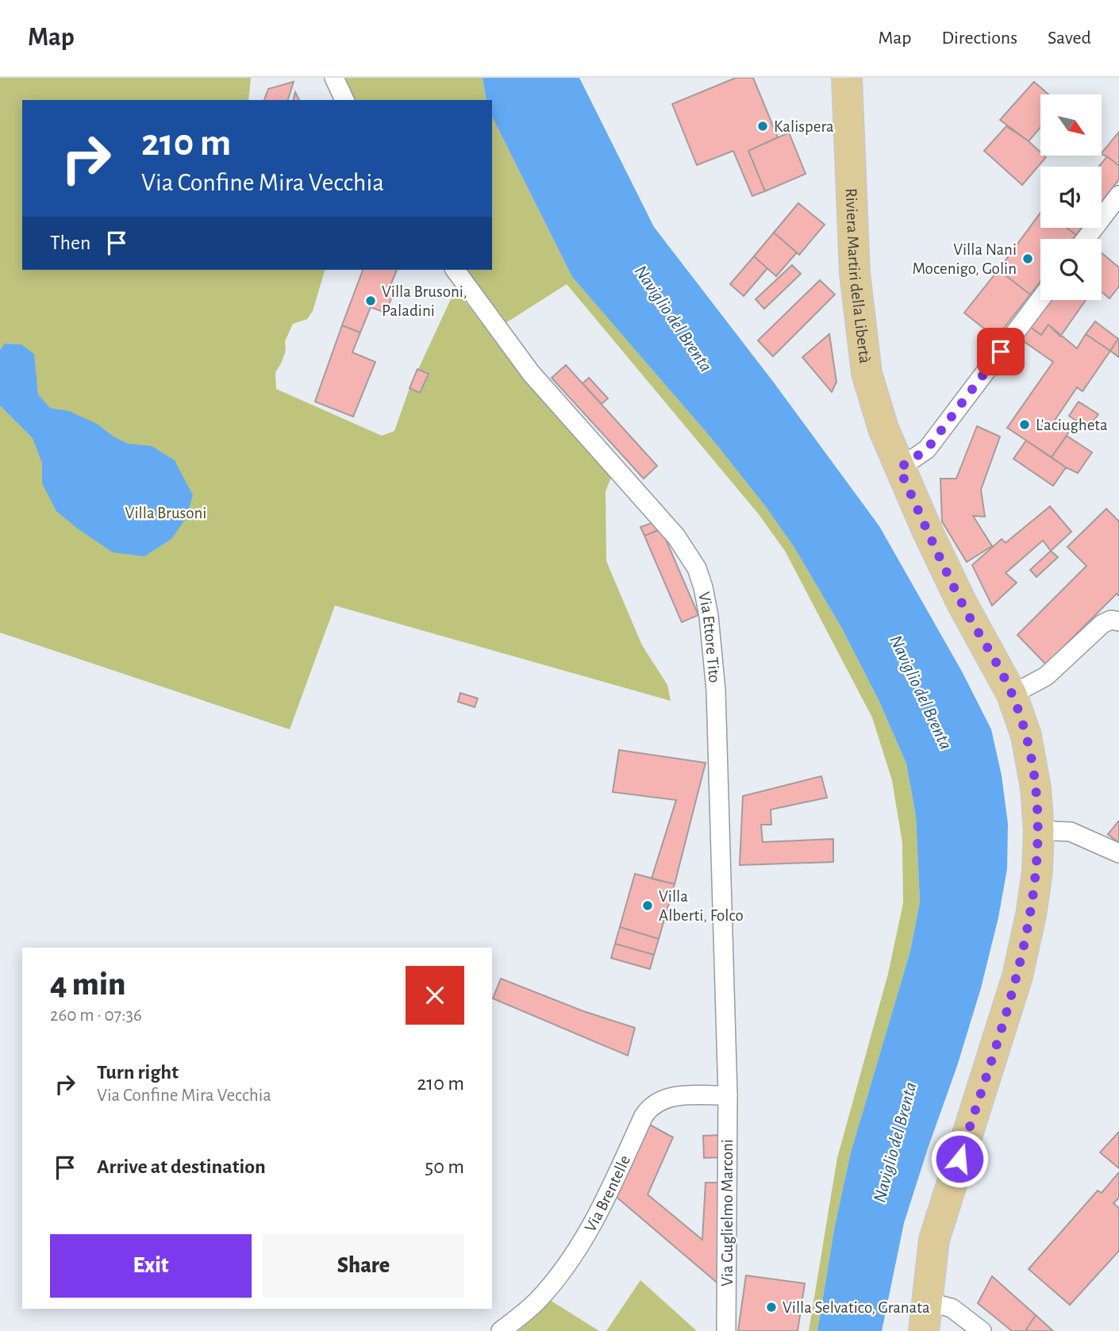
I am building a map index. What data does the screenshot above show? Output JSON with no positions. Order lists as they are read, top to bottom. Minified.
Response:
{"streets":{"main road":["Riviera Martiri della Libertà"],"street":["Via Ettore Tito","Via Brentelle","Via Guglielmo Marconi"]},"crossings":[["Via Ettore Tito","Via Brentelle"],["Via Ettore Tito","Via Guglielmo Marconi"],["Via Brentelle","Via Guglielmo Marconi"]],"water":["Naviglio del Brenta"],"parks":["Villa Brusoni"],"places":["Kalispera","Villa Nani Mocenigo, Golin","Villa Brusoni, Paladini","L'aciugheta","Villa Alberti, Folco","Villa Selvatico, Granata"],"north":"bottom right","page":{"header":"Map","nav":["Map","Directions","Saved"],"turn":["210 m","Via Confine Mira Vecchia"],"then":"Then","heading":["4 min","260 m · 07:36"],"list":[{"name":"Turn right","note":"Via Confine Mira Vecchia","value":"210 m"},{"name":"Arrive at destination","value":"50 m"}],"buttons":["Exit","Share"]}}
